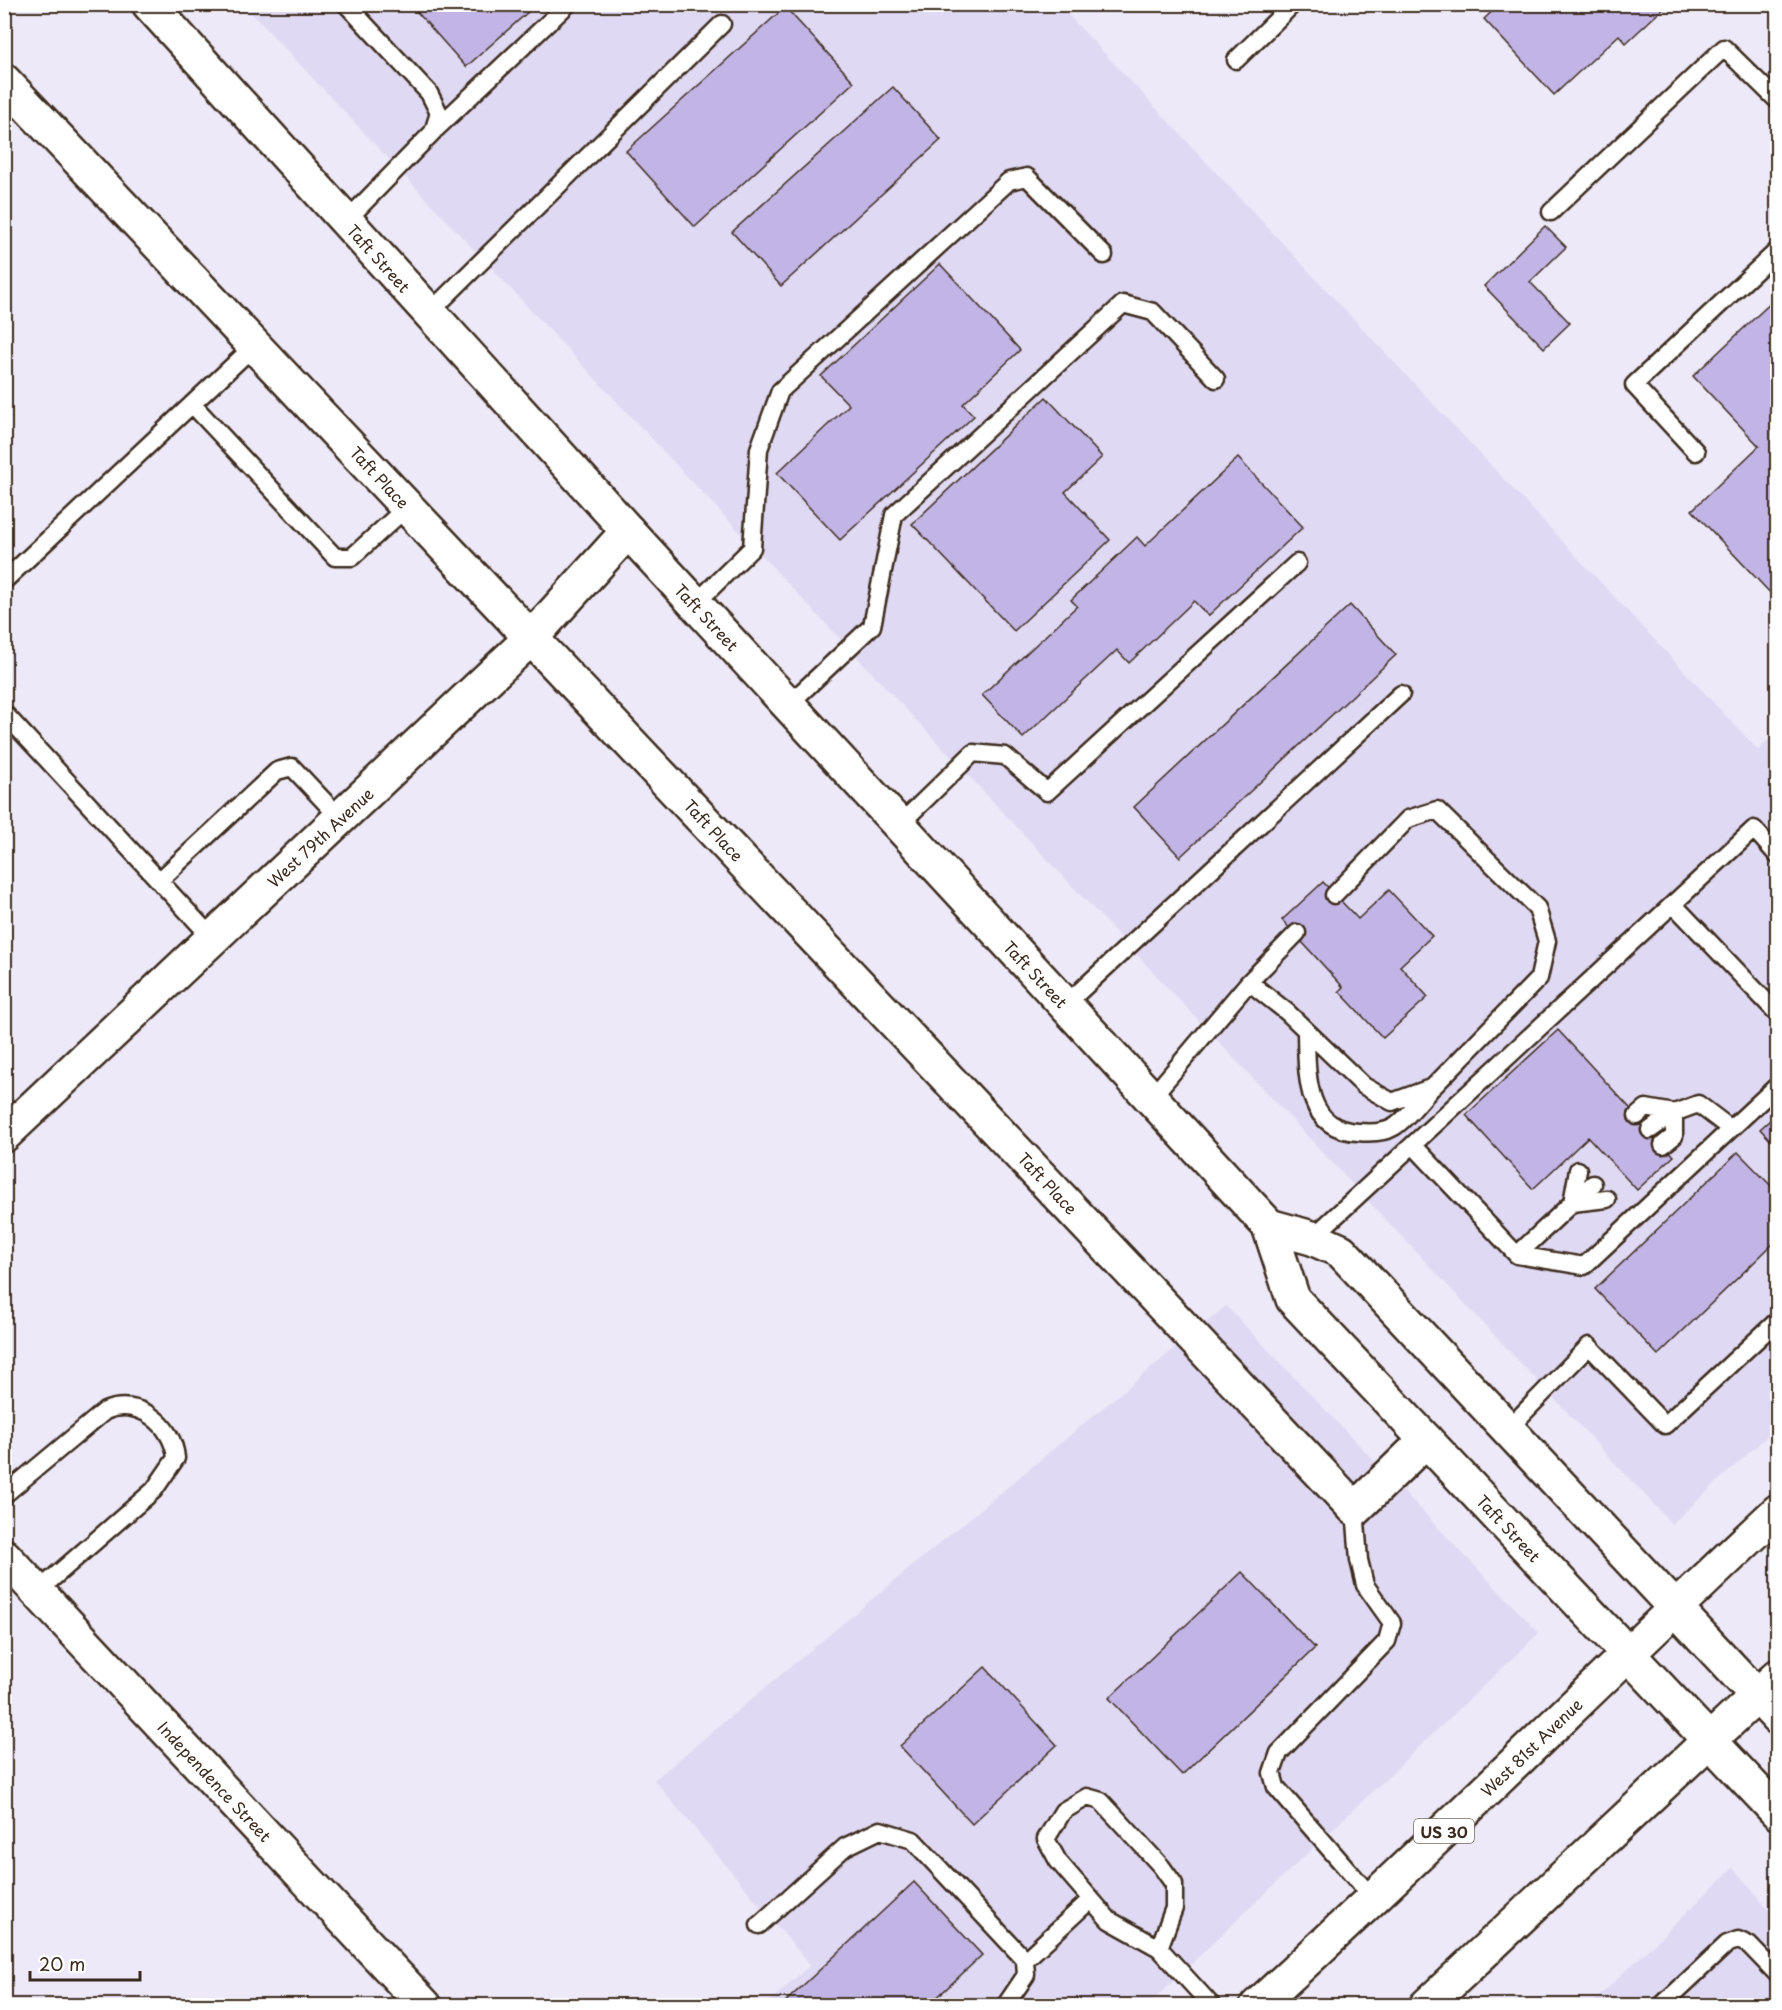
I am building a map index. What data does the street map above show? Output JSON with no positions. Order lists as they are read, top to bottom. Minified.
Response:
{"streets":{"main road":["Taft Street","Taft Place","West 79th Avenue","West 81st Avenue","Independence Street","US 30"]},"crossings":[["Taft Street","West 79th Avenue"],["Taft Street","West 81st Avenue"],["Taft Place","West 79th Avenue"]],"scale_bar":"20 m"}
